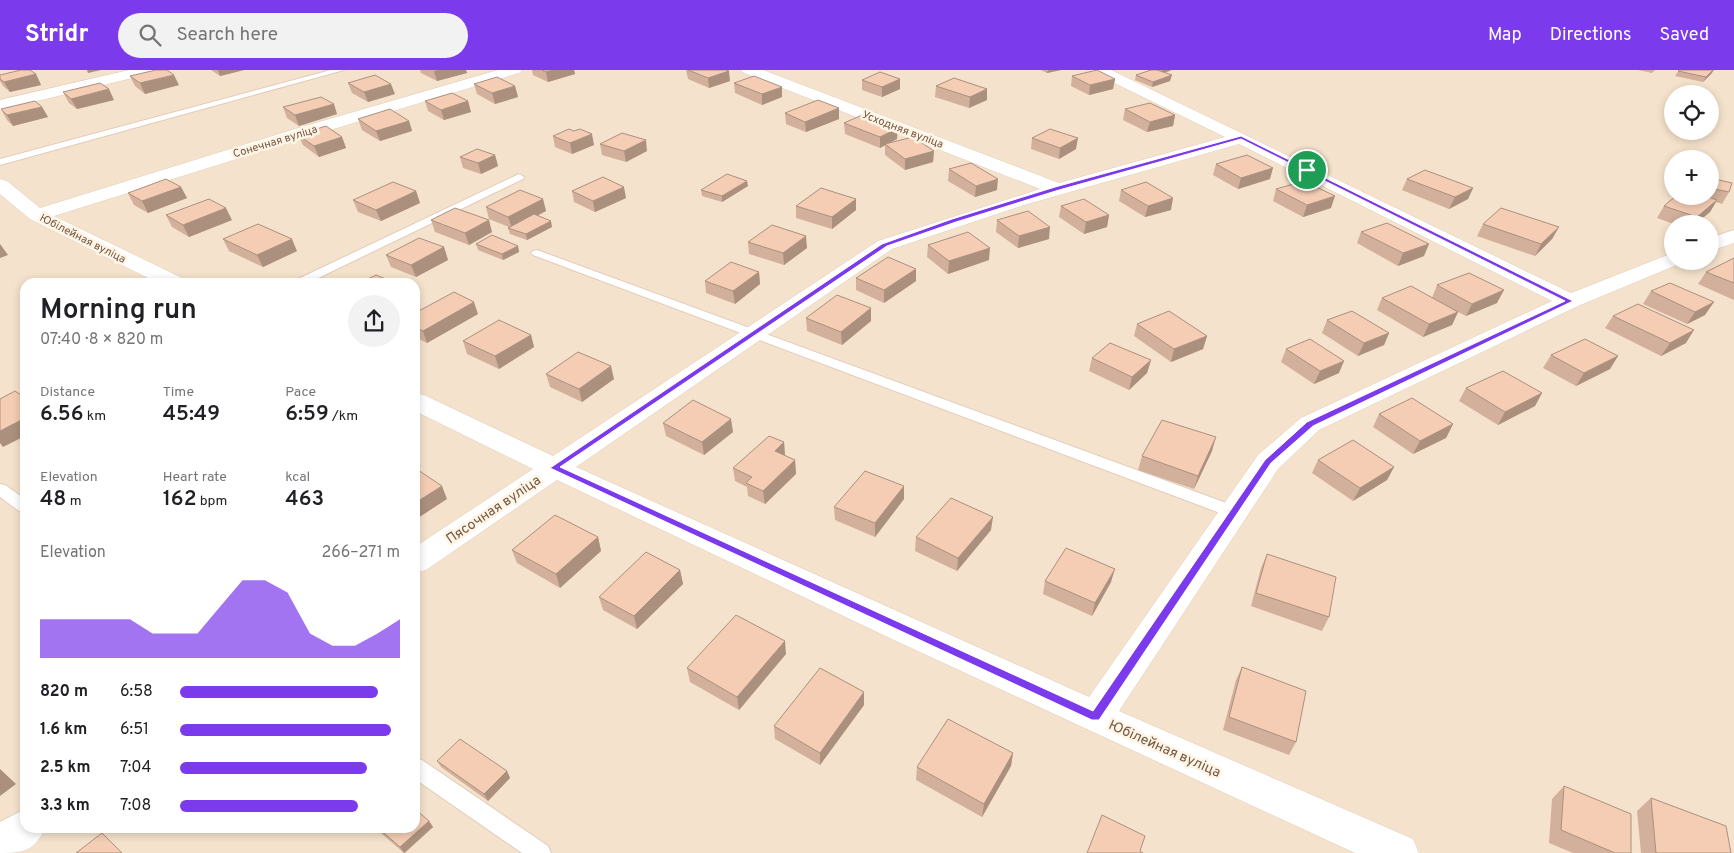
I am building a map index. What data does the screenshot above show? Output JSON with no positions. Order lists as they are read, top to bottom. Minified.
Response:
{"streets":{"street":["Усходняя вуліца","Сонечная вуліца","Юбілейная вуліца","Пясочная вуліца"]},"crossings":[["Усходняя вуліца","Пясочная вуліца"],["Сонечная вуліца","Юбілейная вуліца"],["Юбілейная вуліца","Пясочная вуліца"]],"page":{"header":"Stridr","search":"Search here","nav":["Map","Directions","Saved"],"map_buttons":["+","−"],"heading":["Morning run","07:40 · 8 × 820 m"],"stats":[["Distance","6.56 km"],["Time","45:49"],["Pace","6:59 /km"],["Elevation","48 m"],["Heart rate","162 bpm"],["kcal","463"]],"chart":["Elevation","266–271 m"],"list":[{"name":"820 m","note":"6:58"},{"name":"1.6 km","note":"6:51"},{"name":"2.5 km","note":"7:04"},{"name":"3.3 km","note":"7:08"}]}}
